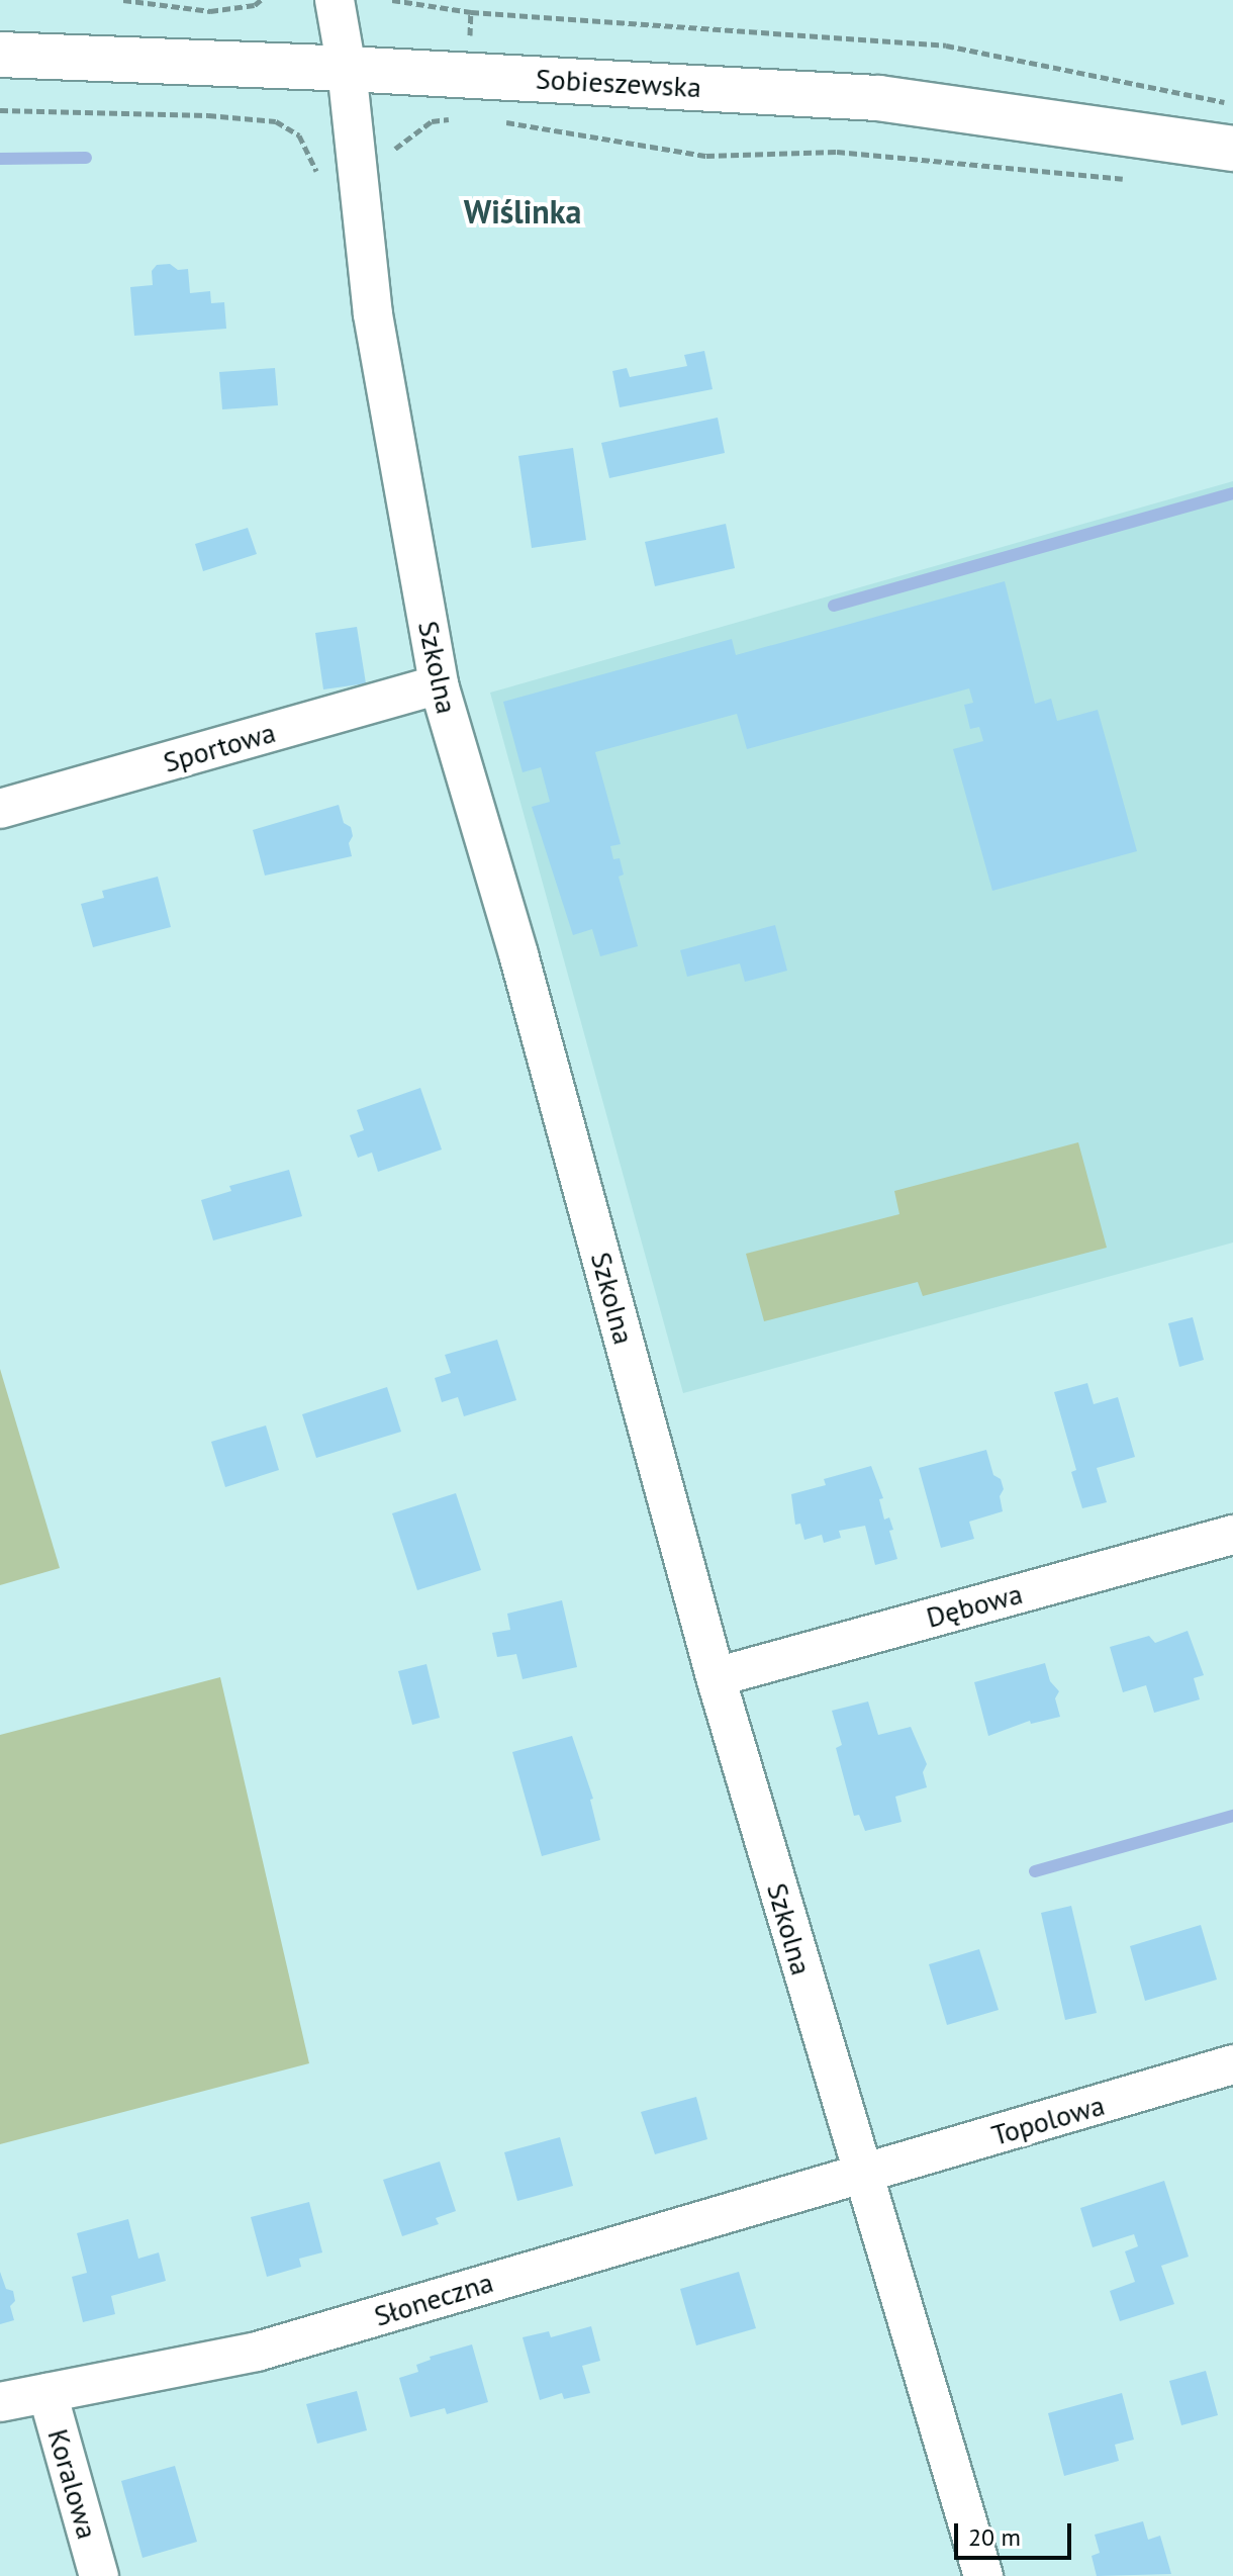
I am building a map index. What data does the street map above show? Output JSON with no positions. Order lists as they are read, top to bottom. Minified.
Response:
{"streets":{"main road":["Sobieszewska"],"street":["Szkolna","Sportowa","Dębowa","Topolowa","Słoneczna","Koralowa"]},"crossings":[["Sobieszewska","Szkolna"],["Szkolna","Sportowa"],["Szkolna","Dębowa"],["Szkolna","Topolowa"],["Szkolna","Słoneczna"],["Topolowa","Słoneczna"],["Słoneczna","Koralowa"]],"districts":["Wiślinka"],"scale_bar":"20 m"}
